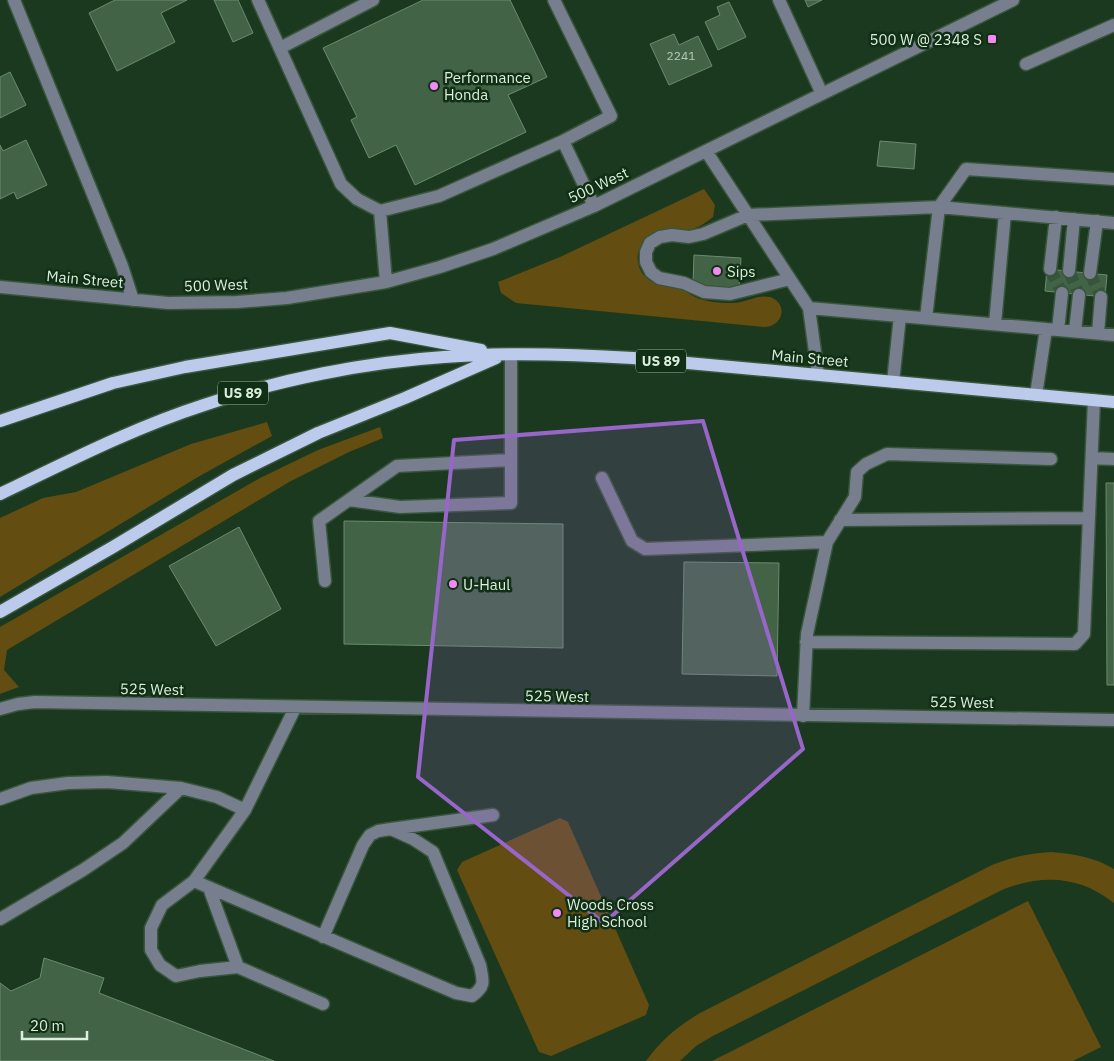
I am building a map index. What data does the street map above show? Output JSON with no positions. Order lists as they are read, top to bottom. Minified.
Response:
{"streets":{"main road":["Main Street","US 89"],"street":["500 West","525 West"]},"crossings":[["500 West","Main Street"],["Main Street","US 89"]],"places":{"transit":["500 W @ 2348 S"],"other":["Performance Honda","Sips","U-Haul","Woods Cross High School"]},"house_numbers":["2241"],"scale_bar":"20 m"}
